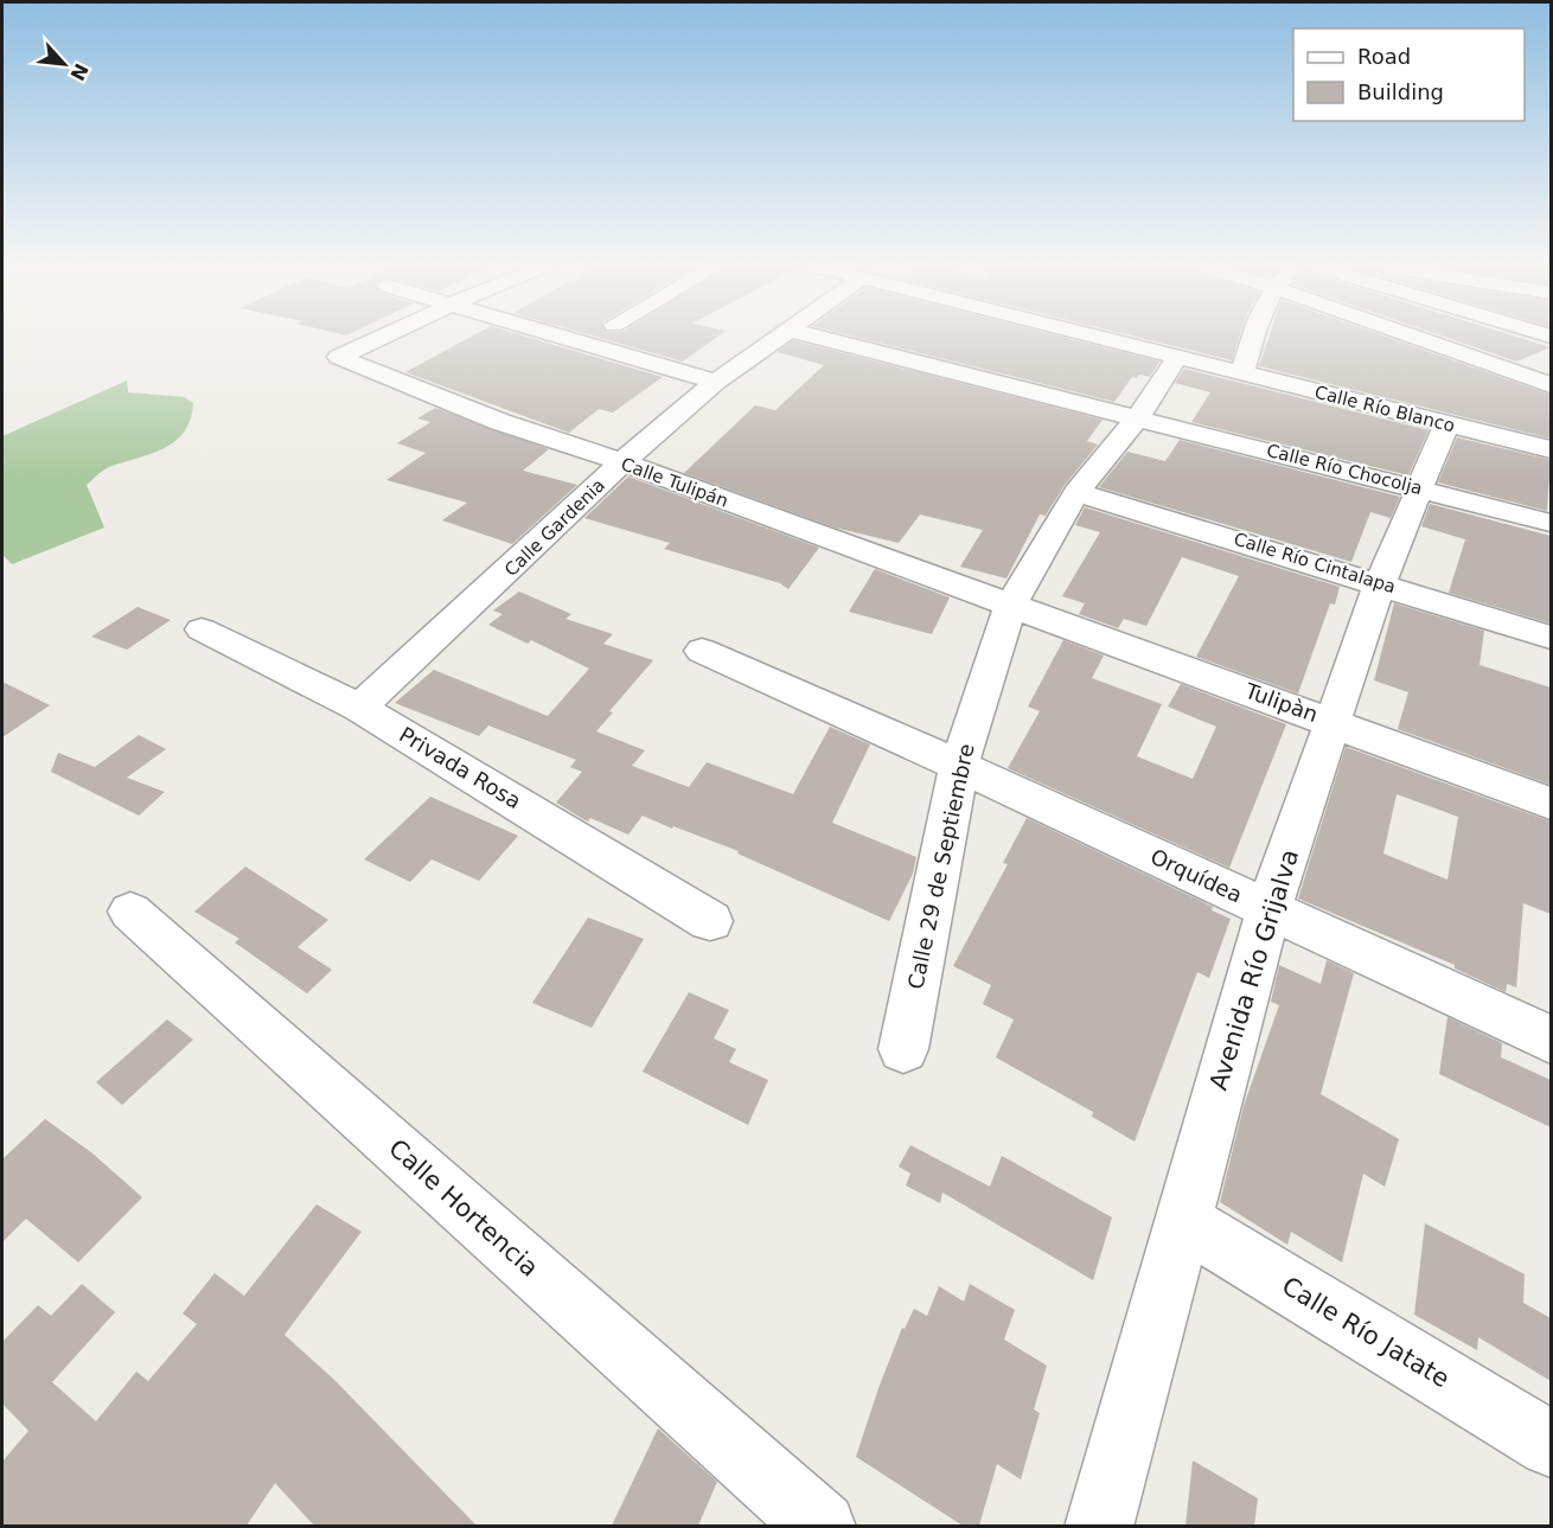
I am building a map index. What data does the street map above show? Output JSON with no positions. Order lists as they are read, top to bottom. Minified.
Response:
{"streets":{"street":["Calle Río Blanco","Calle Río Chocolja","Calle Tulipán","Calle Gardenia","Calle Río Cintalapa","Tulipàn","Privada Rosa","Calle 29 de Septiembre","Orquídea","Avenida Río Grijalva","Calle Hortencia","Calle Río Jatate"]},"crossings":[["Calle Río Blanco","Calle 29 de Septiembre"],["Calle Río Blanco","Avenida Río Grijalva"],["Calle Río Chocolja","Calle 29 de Septiembre"],["Calle Río Chocolja","Avenida Río Grijalva"],["Calle Tulipán","Calle Gardenia"],["Calle Tulipán","Tulipàn"],["Calle Tulipán","Calle 29 de Septiembre"],["Calle Gardenia","Privada Rosa"],["Calle Río Cintalapa","Calle 29 de Septiembre"],["Calle Río Cintalapa","Avenida Río Grijalva"],["Tulipàn","Calle 29 de Septiembre"],["Tulipàn","Avenida Río Grijalva"],["Calle 29 de Septiembre","Orquídea"],["Orquídea","Avenida Río Grijalva"],["Avenida Río Grijalva","Calle Río Jatate"]],"legend":["Road","Building"],"north":"bottom right"}
